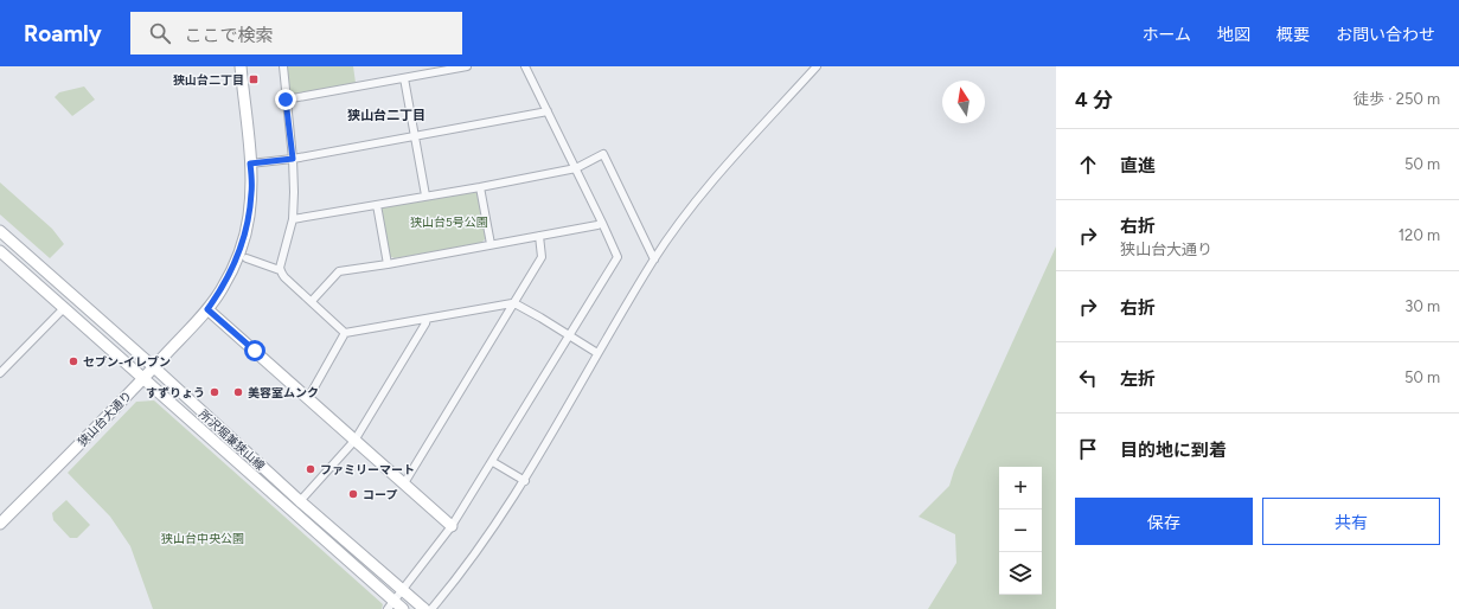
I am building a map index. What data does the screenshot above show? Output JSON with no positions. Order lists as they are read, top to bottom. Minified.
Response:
{"streets":{"main road":["狭山台大通り","所沢堀兼狭山線"]},"crossings":[["狭山台大通り","所沢堀兼狭山線"]],"districts":["狭山台二丁目"],"parks":["狭山台5号公園","狭山台中央公園"],"places":{"transit":["狭山台二丁目"],"other":["セブン-イレブン","すずりょう","美容室ムンク","ファミリーマート","コープ"]},"north":"top","page":{"header":"Roamly","search":"ここで検索","nav":["ホーム","地図","概要","お問い合わせ"],"heading":["4 分","徒歩 · 250 m"],"list":[["直進","50 m"],["右折","狭山台大通り","120 m"],["右折","30 m"],["左折","50 m"],"目的地に到着"],"map_buttons":["+","−"],"buttons":["保存","共有"]}}
